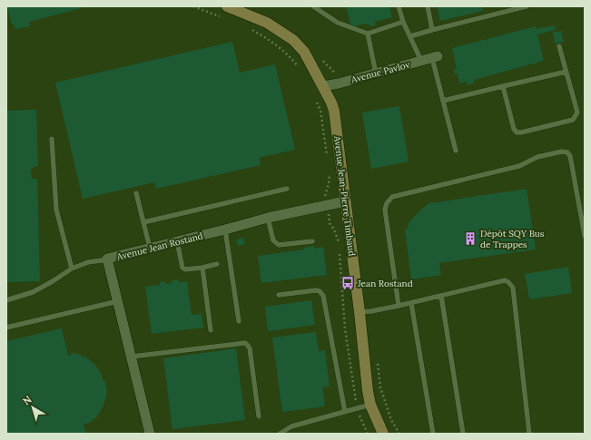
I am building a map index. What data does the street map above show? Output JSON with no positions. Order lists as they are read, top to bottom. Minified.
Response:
{"streets":{"street":["Avenue Pavlov","Avenue Jean-Pierre Timbaud","Avenue Jean Rostand"]},"crossings":[["Avenue Pavlov","Avenue Jean-Pierre Timbaud"],["Avenue Jean-Pierre Timbaud","Avenue Jean Rostand"]],"places":{"building":["Dépôt SQY Bus de Trappes"],"bus stop":["Jean Rostand"]},"north":"top left"}
